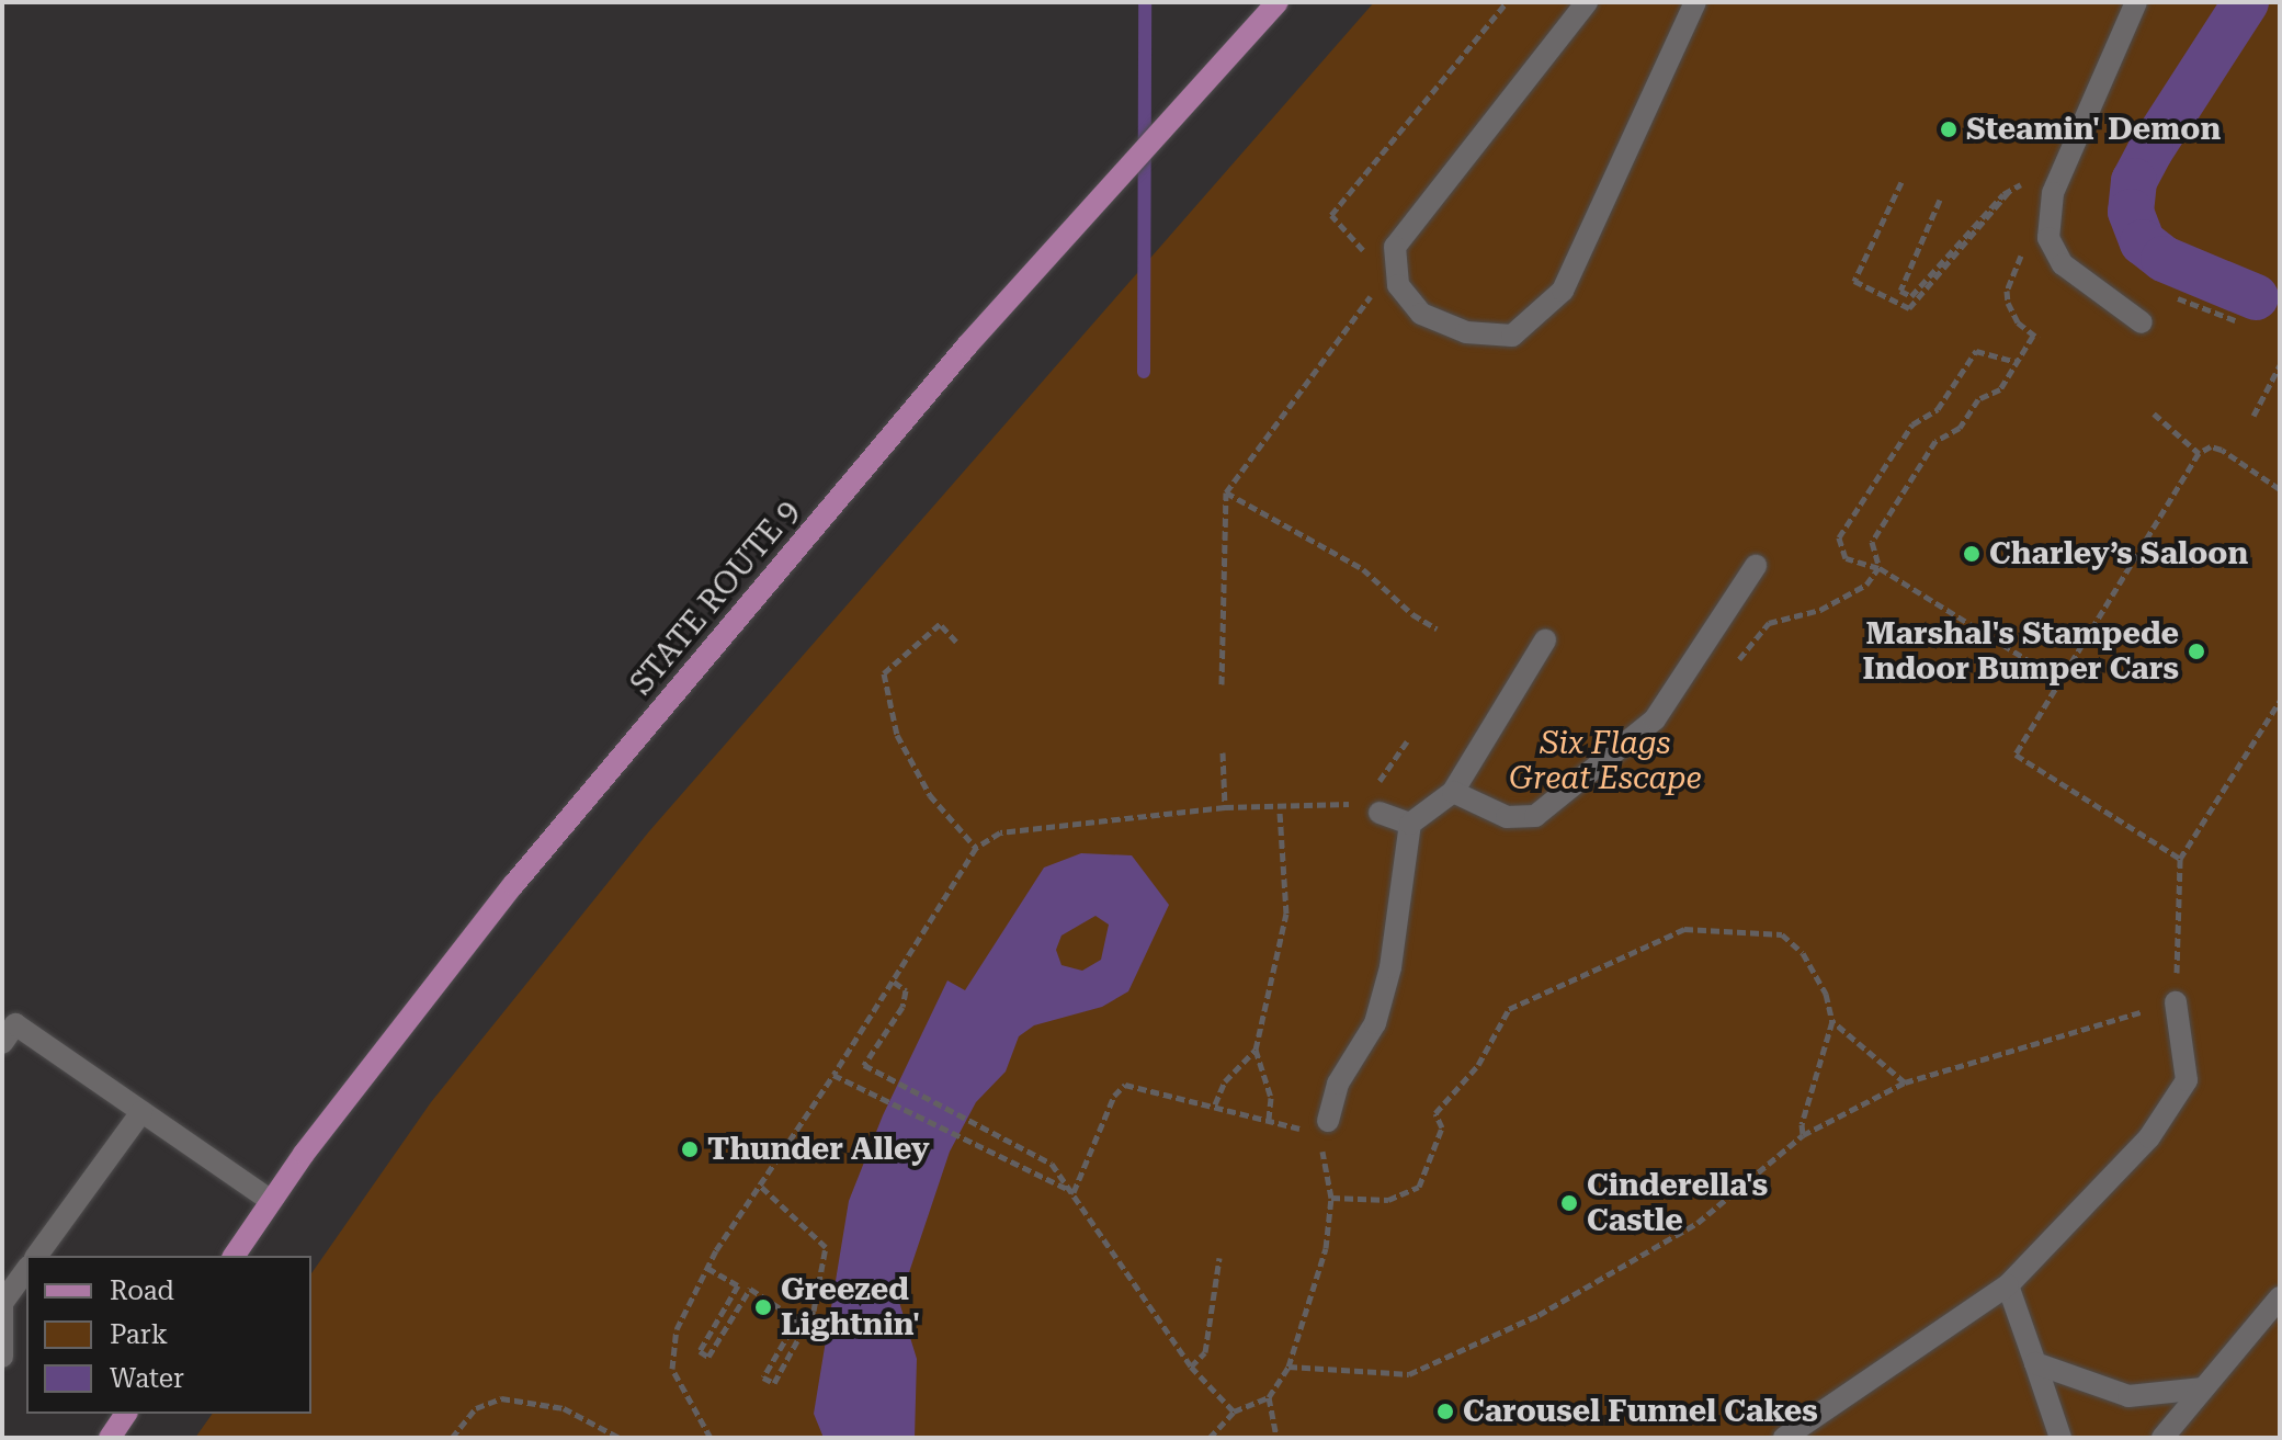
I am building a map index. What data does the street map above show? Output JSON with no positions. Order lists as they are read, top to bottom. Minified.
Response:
{"streets":{"main road":["STATE ROUTE 9"]},"parks":["Six Flags Great Escape"],"places":["Steamin' Demon","Charley’s Saloon","Marshal's Stampede Indoor Bumper Cars","Thunder Alley","Cinderella's Castle","Greezed Lightnin'","Carousel Funnel Cakes"],"legend":["Road","Park","Water"]}
